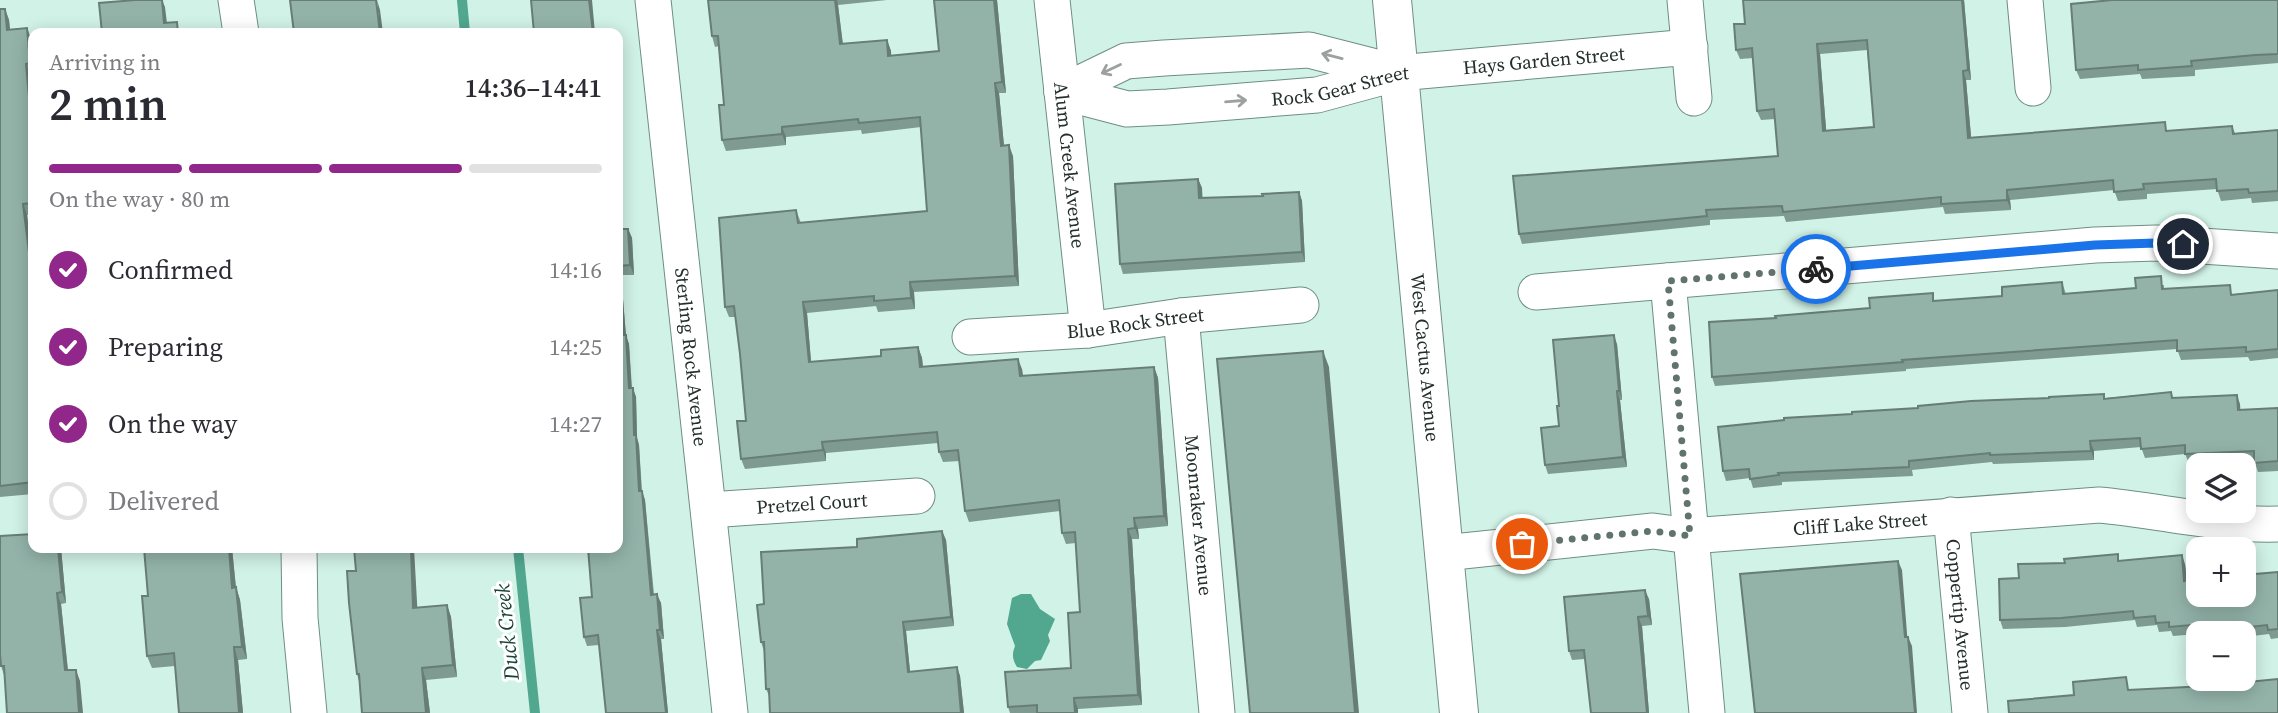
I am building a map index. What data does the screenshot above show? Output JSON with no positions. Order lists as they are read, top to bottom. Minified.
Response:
{"streets":{"main road":["West Cactus Avenue"],"street":["Hays Garden Street","Rock Gear Street","Alum Creek Avenue","Blue Rock Street","Sterling Rock Avenue","Pretzel Court","Moonraker Avenue","Cliff Lake Street","Coppertip Avenue"]},"crossings":[["Hays Garden Street","Rock Gear Street"],["Hays Garden Street","West Cactus Avenue"],["Rock Gear Street","Alum Creek Avenue"],["Rock Gear Street","West Cactus Avenue"],["Alum Creek Avenue","Blue Rock Street"],["Blue Rock Street","Moonraker Avenue"],["Sterling Rock Avenue","Pretzel Court"],["West Cactus Avenue","Cliff Lake Street"],["Cliff Lake Street","Coppertip Avenue"]],"water":["Duck Creek"],"page":{"heading":["2 min","Arriving in","14:36–14:41"],"bar":"On the way · 80 m","list":[["Confirmed","14:16"],["Preparing","14:25"],["On the way","14:27"],"Delivered"],"map_buttons":["+","−"]}}
